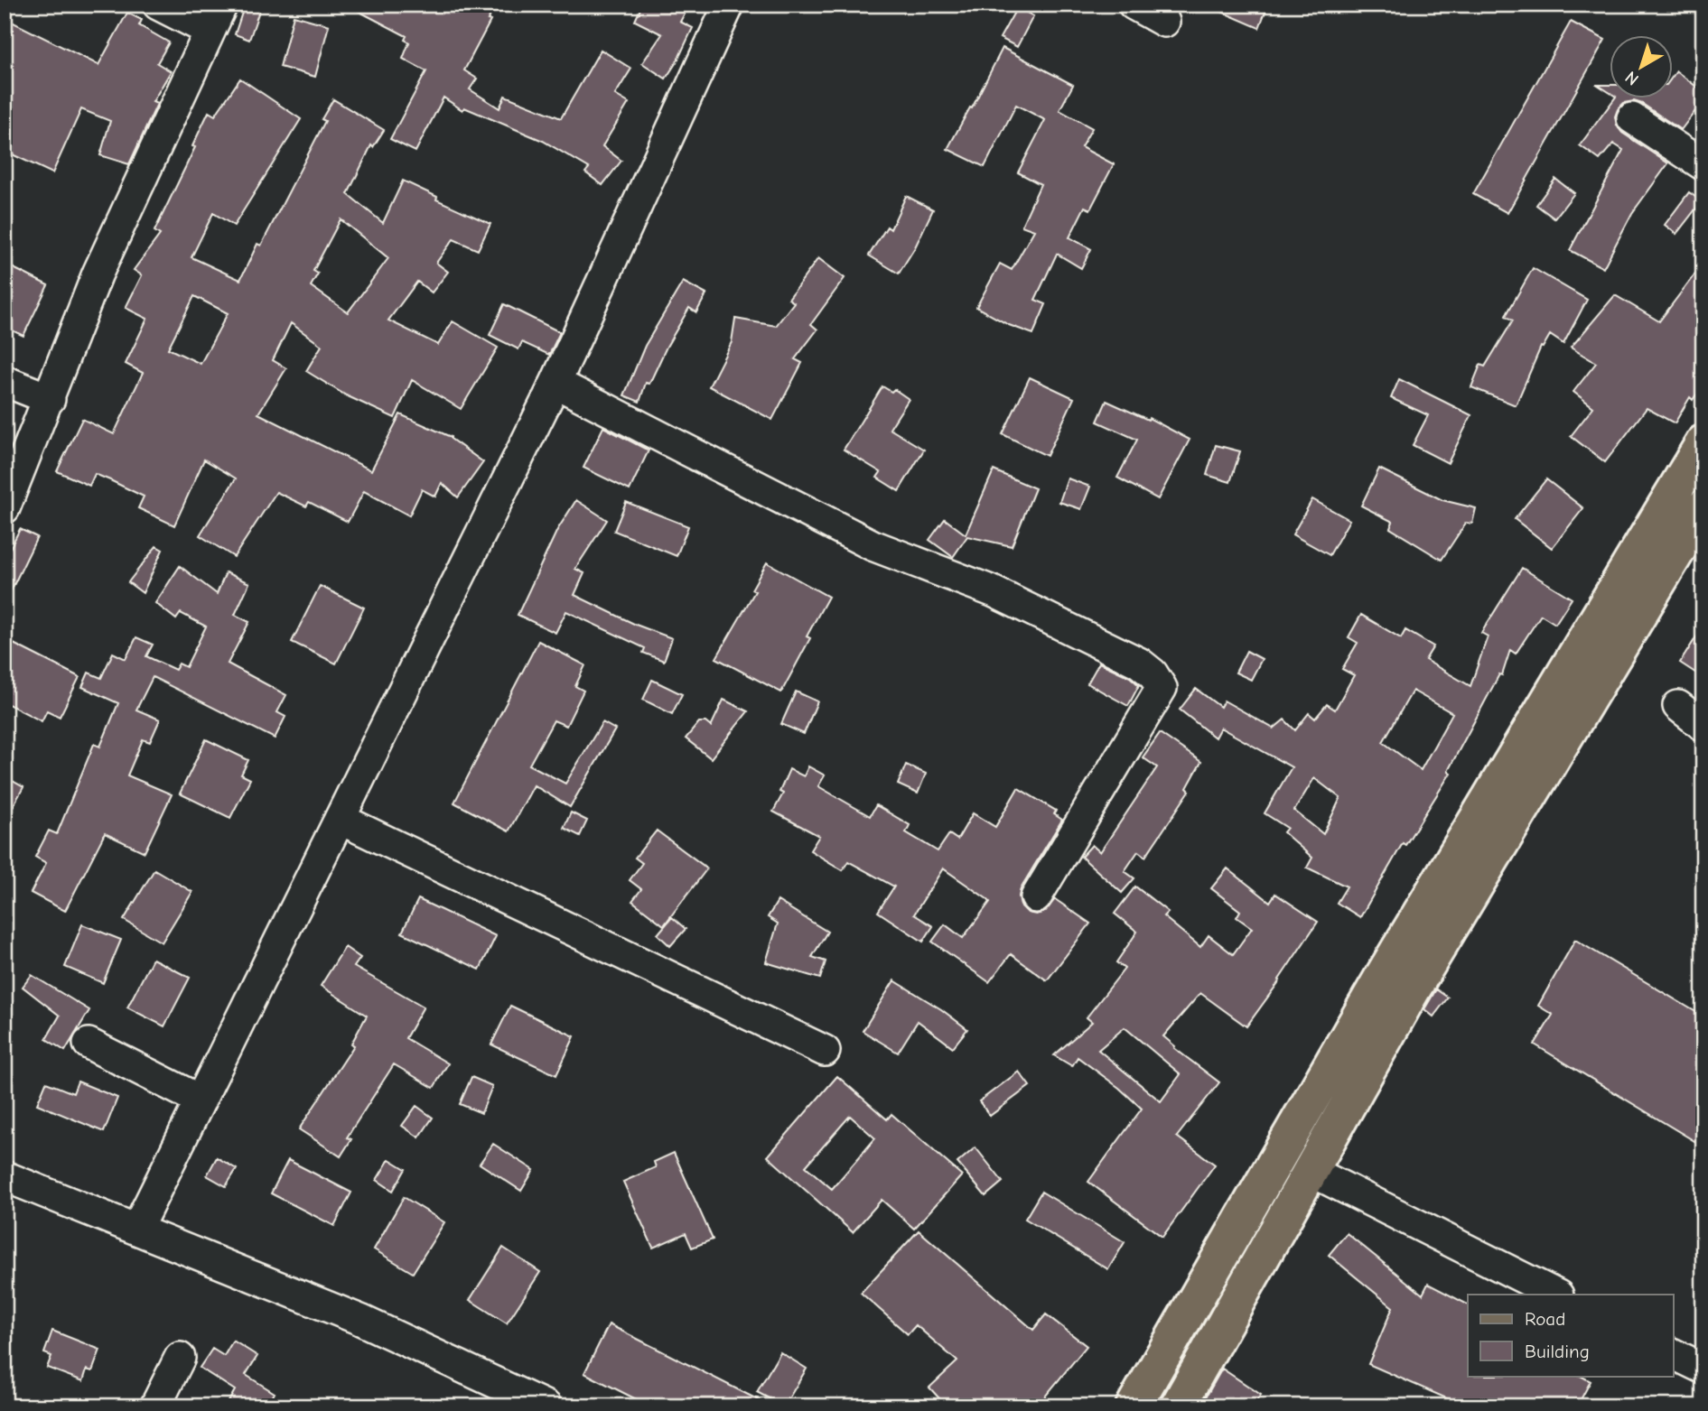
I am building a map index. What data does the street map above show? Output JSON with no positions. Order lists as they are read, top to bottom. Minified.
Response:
{"legend":["Road","Building"],"north":"bottom left"}
